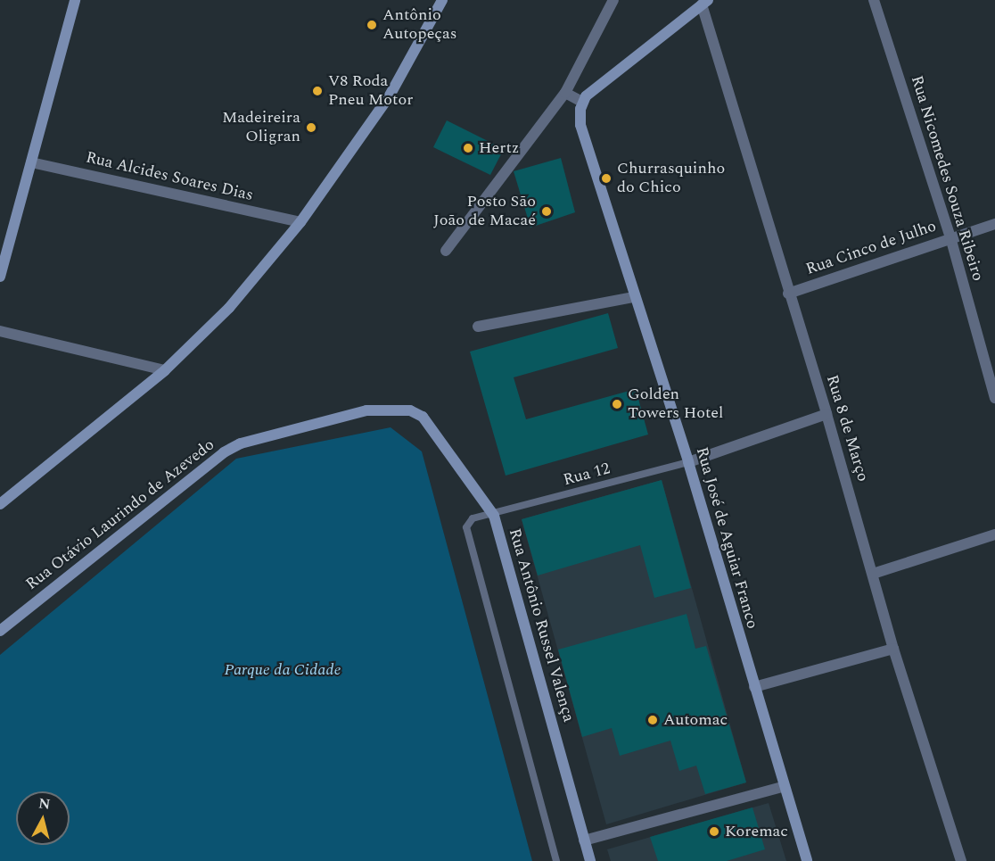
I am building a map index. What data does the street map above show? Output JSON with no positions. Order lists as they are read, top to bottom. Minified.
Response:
{"streets":{"main road":["Rua Otávio Laurindo de Azevedo","Rua José de Aguiar Franco","Rua Antônio Russel Valença"],"street":["Rua Alcides Soares Dias","Rua Nicomedes Souza Ribeiro","Rua Cinco de Julho","Rua 8 de Março"],"lane":["Rua 12"]},"crossings":[["Rua Nicomedes Souza Ribeiro","Rua Cinco de Julho"],["Rua Cinco de Julho","Rua 8 de Março"],["Rua 12","Rua José de Aguiar Franco"],["Rua 12","Rua Antônio Russel Valença"],["Rua Otávio Laurindo de Azevedo","Rua Antônio Russel Valença"]],"parks":["Parque da Cidade"],"places":["Antônio Autopeças","V8 Roda Pneu Motor","Madeireira Oligran","Hertz","Churrasquinho do Chico","Posto São João de Macaé","Golden Towers Hotel","Automac","Koremac"],"north":"top"}
